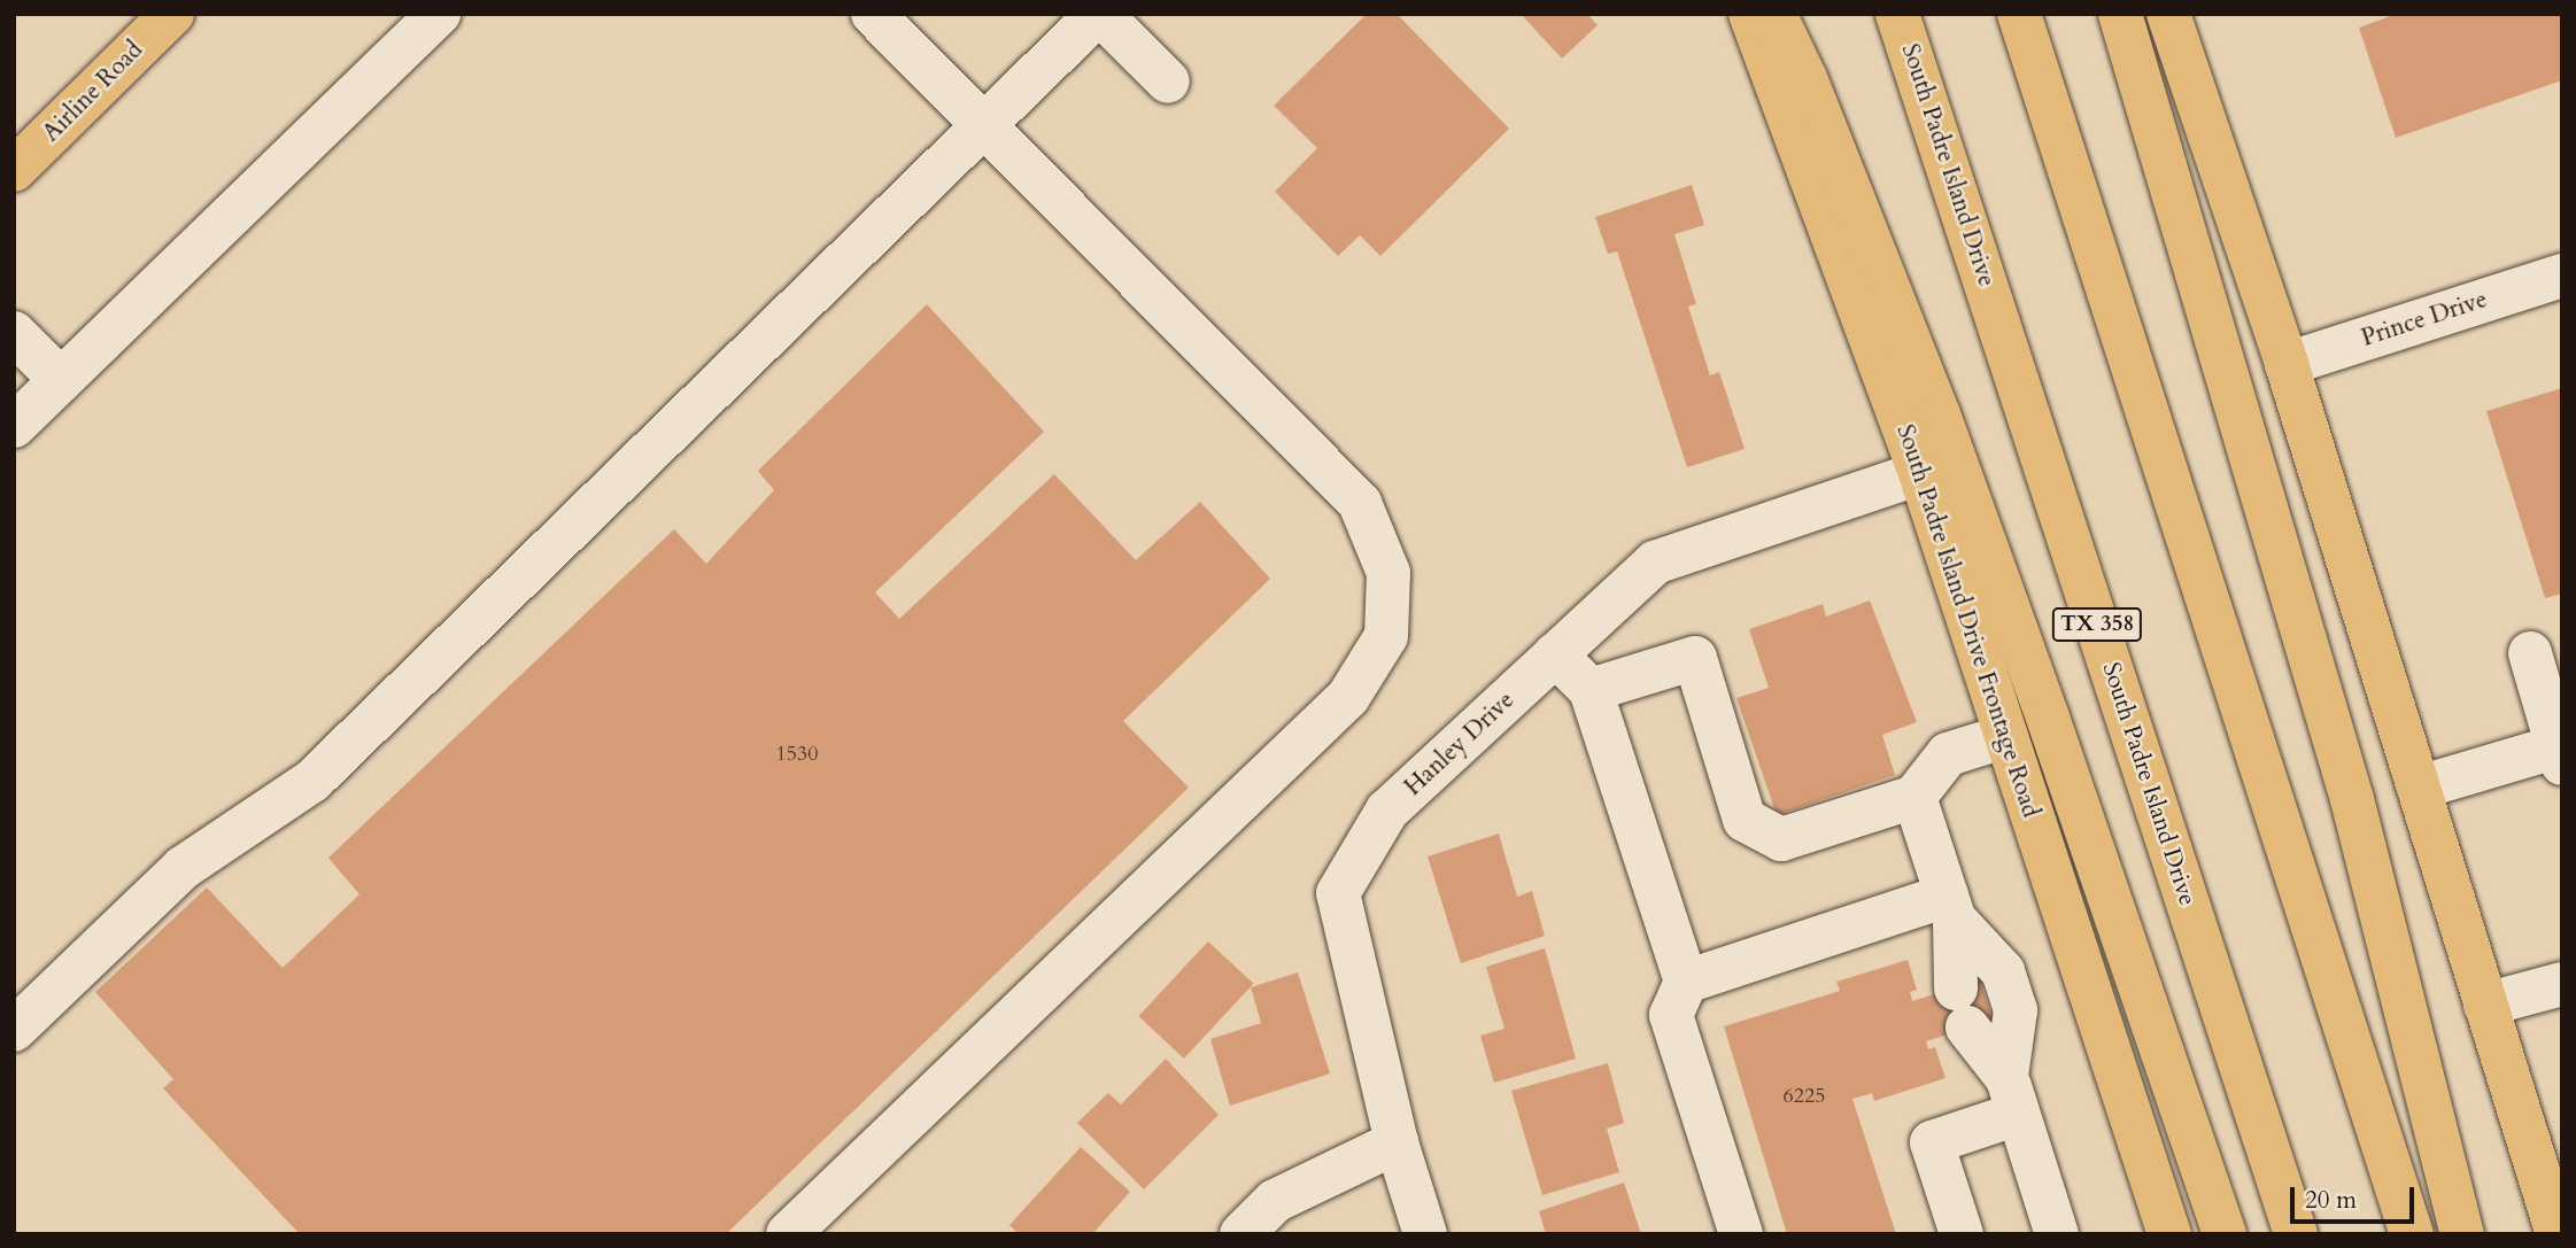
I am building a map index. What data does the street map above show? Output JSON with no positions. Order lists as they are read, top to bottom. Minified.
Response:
{"streets":{"main road":["Airline Road","South Padre Island Drive","South Padre Island Drive Frontage Road","TX 358"],"street":["Prince Drive","Hanley Drive"]},"crossings":[["South Padre Island Drive Frontage Road","Hanley Drive"]],"house_numbers":["1530","6225"],"scale_bar":"20 m"}
